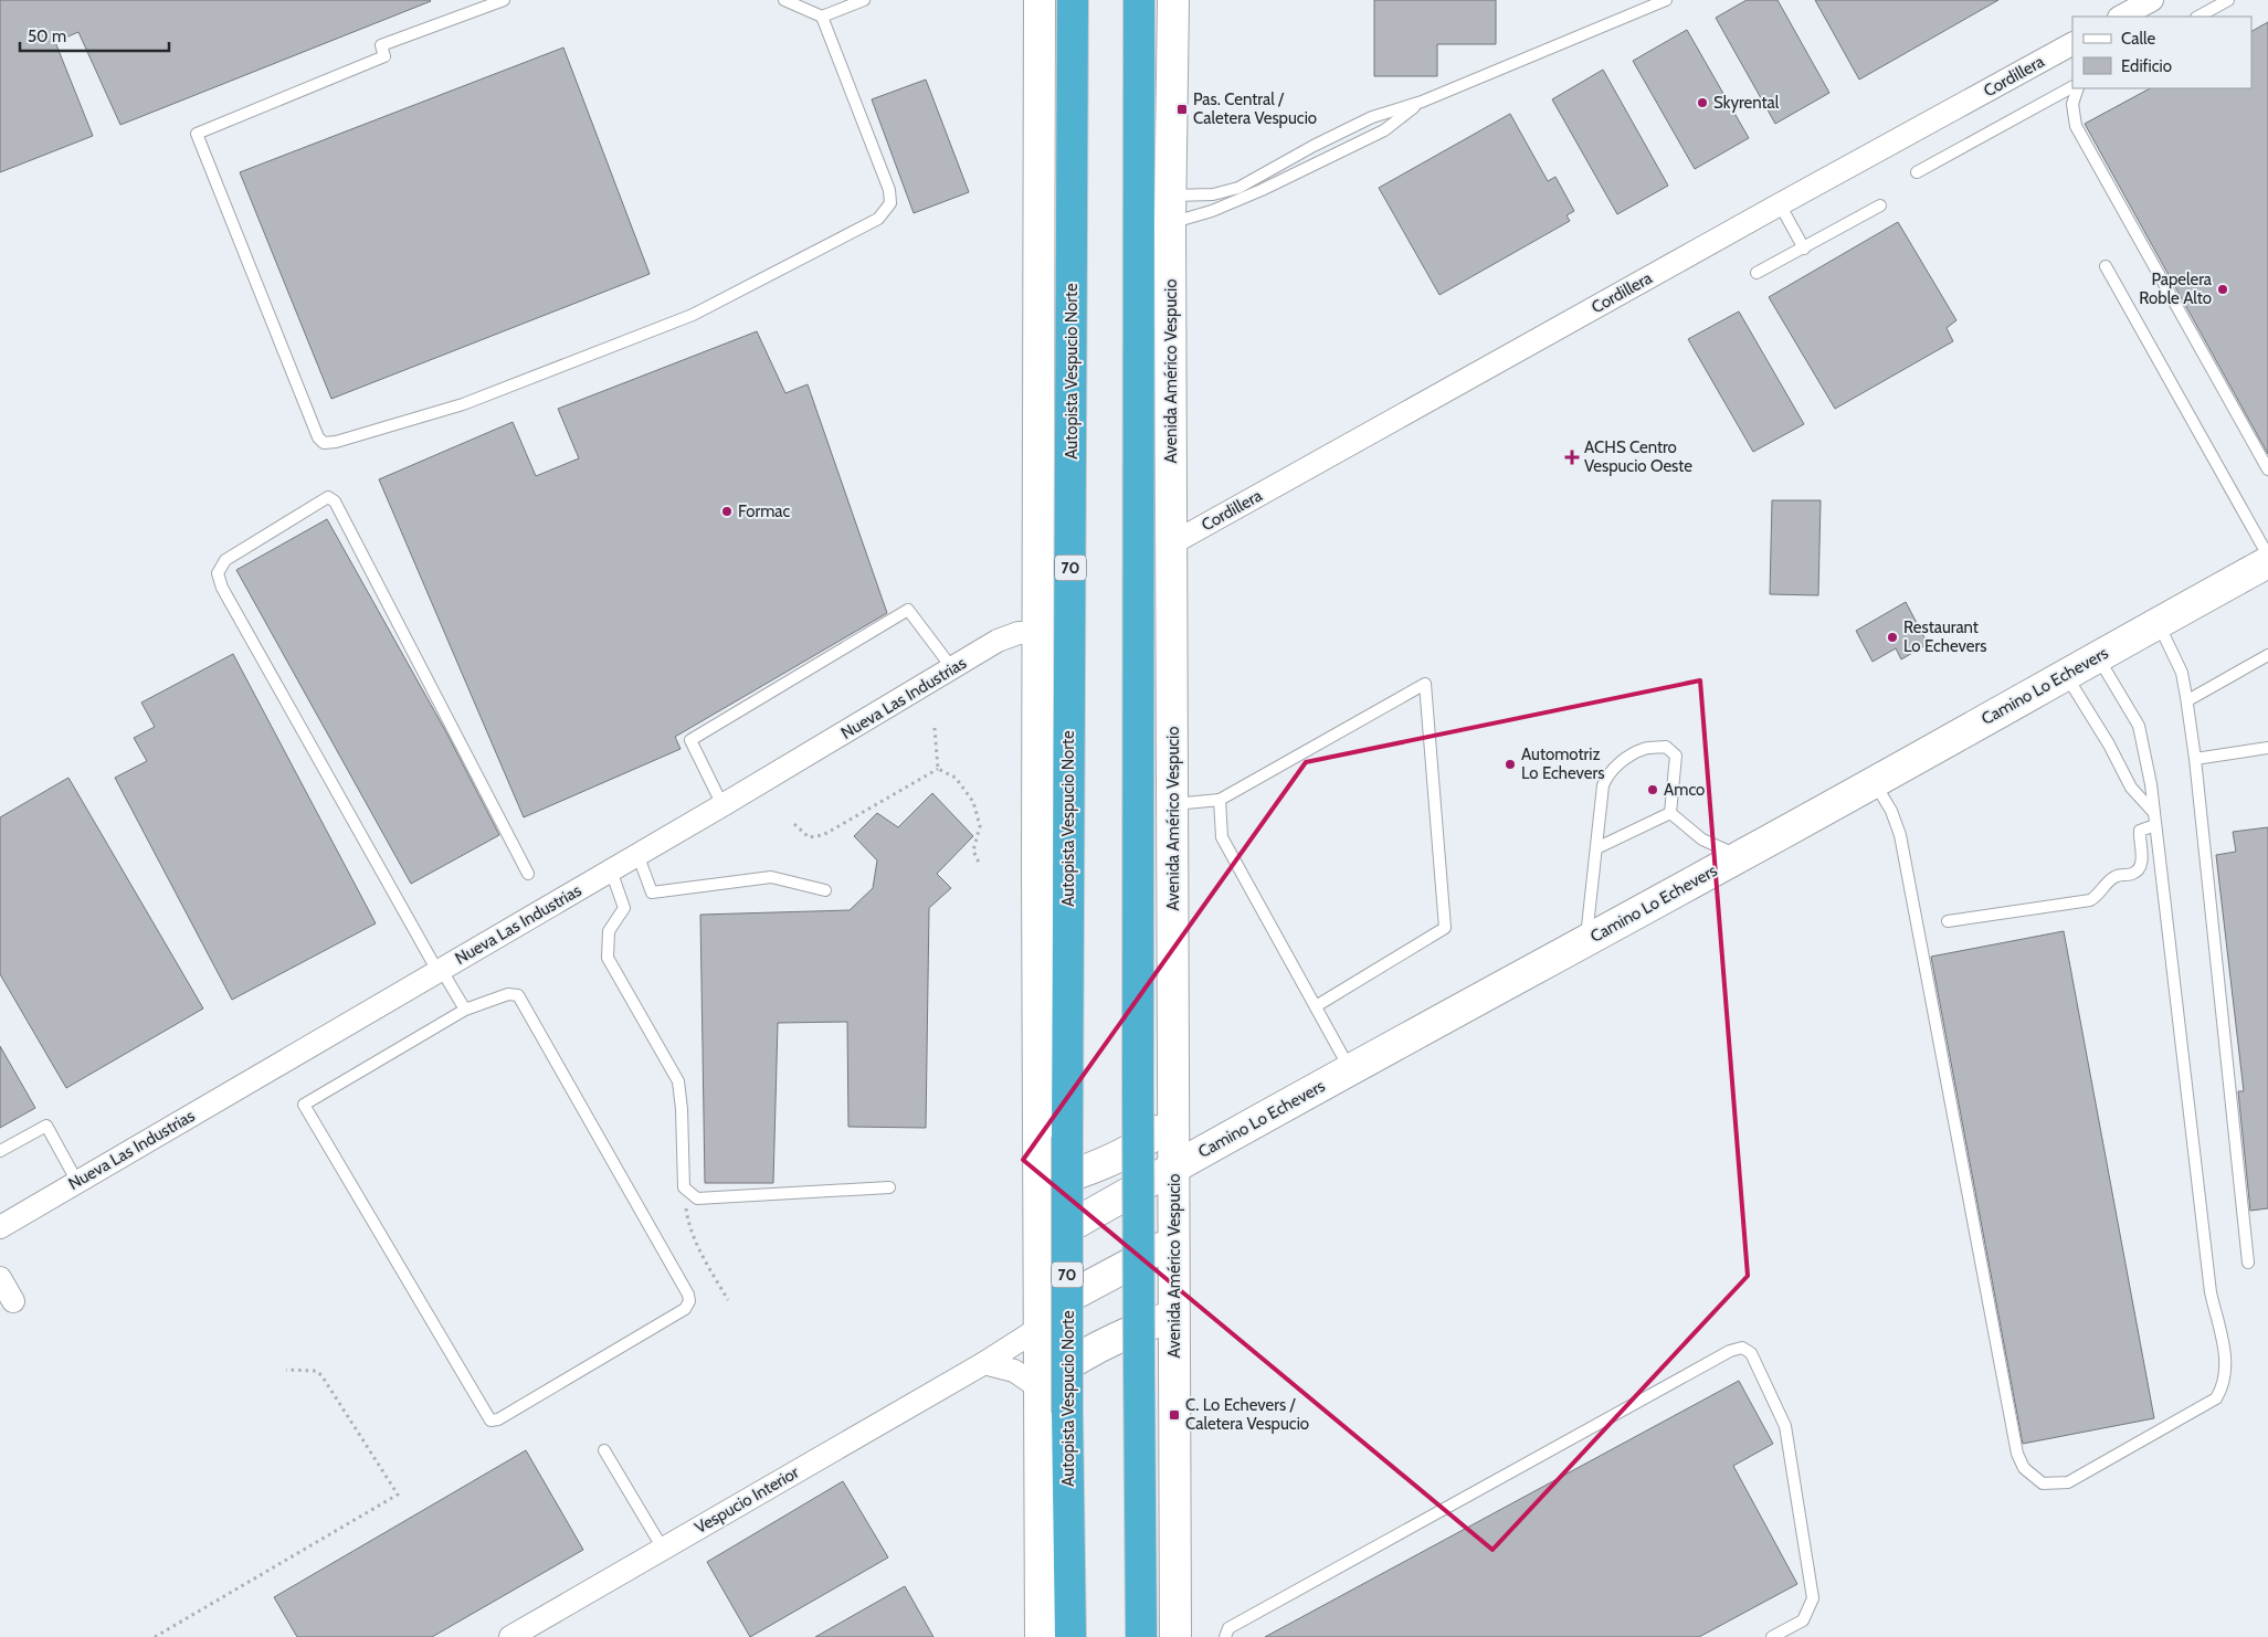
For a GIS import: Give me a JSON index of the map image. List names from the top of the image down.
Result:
{
  "streets": {
    "highway": ["Autopista Vespucio Norte", "70"],
    "main road": ["Avenida Américo Vespucio", "Camino Lo Echevers"],
    "street": ["Cordillera", "Nueva Las Industrias", "Vespucio Interior"]
  },
  "crossings": [
    ["Cordillera", "Avenida Américo Vespucio"],
    ["Avenida Américo Vespucio", "Camino Lo Echevers"]
  ],
  "places": {
    "other": [
      "Skyrental",
      "Papelera Roble Alto",
      "Formac",
      "Restaurant Lo Echevers",
      "Automotriz Lo Echevers",
      "Amco"
    ],
    "transit": ["Pas. Central / Caletera Vespucio", "C. Lo Echevers / Caletera Vespucio"],
    "health": ["ACHS Centro Vespucio Oeste"]
  },
  "legend": ["Calle", "Edificio"],
  "scale_bar": "50 m"
}
